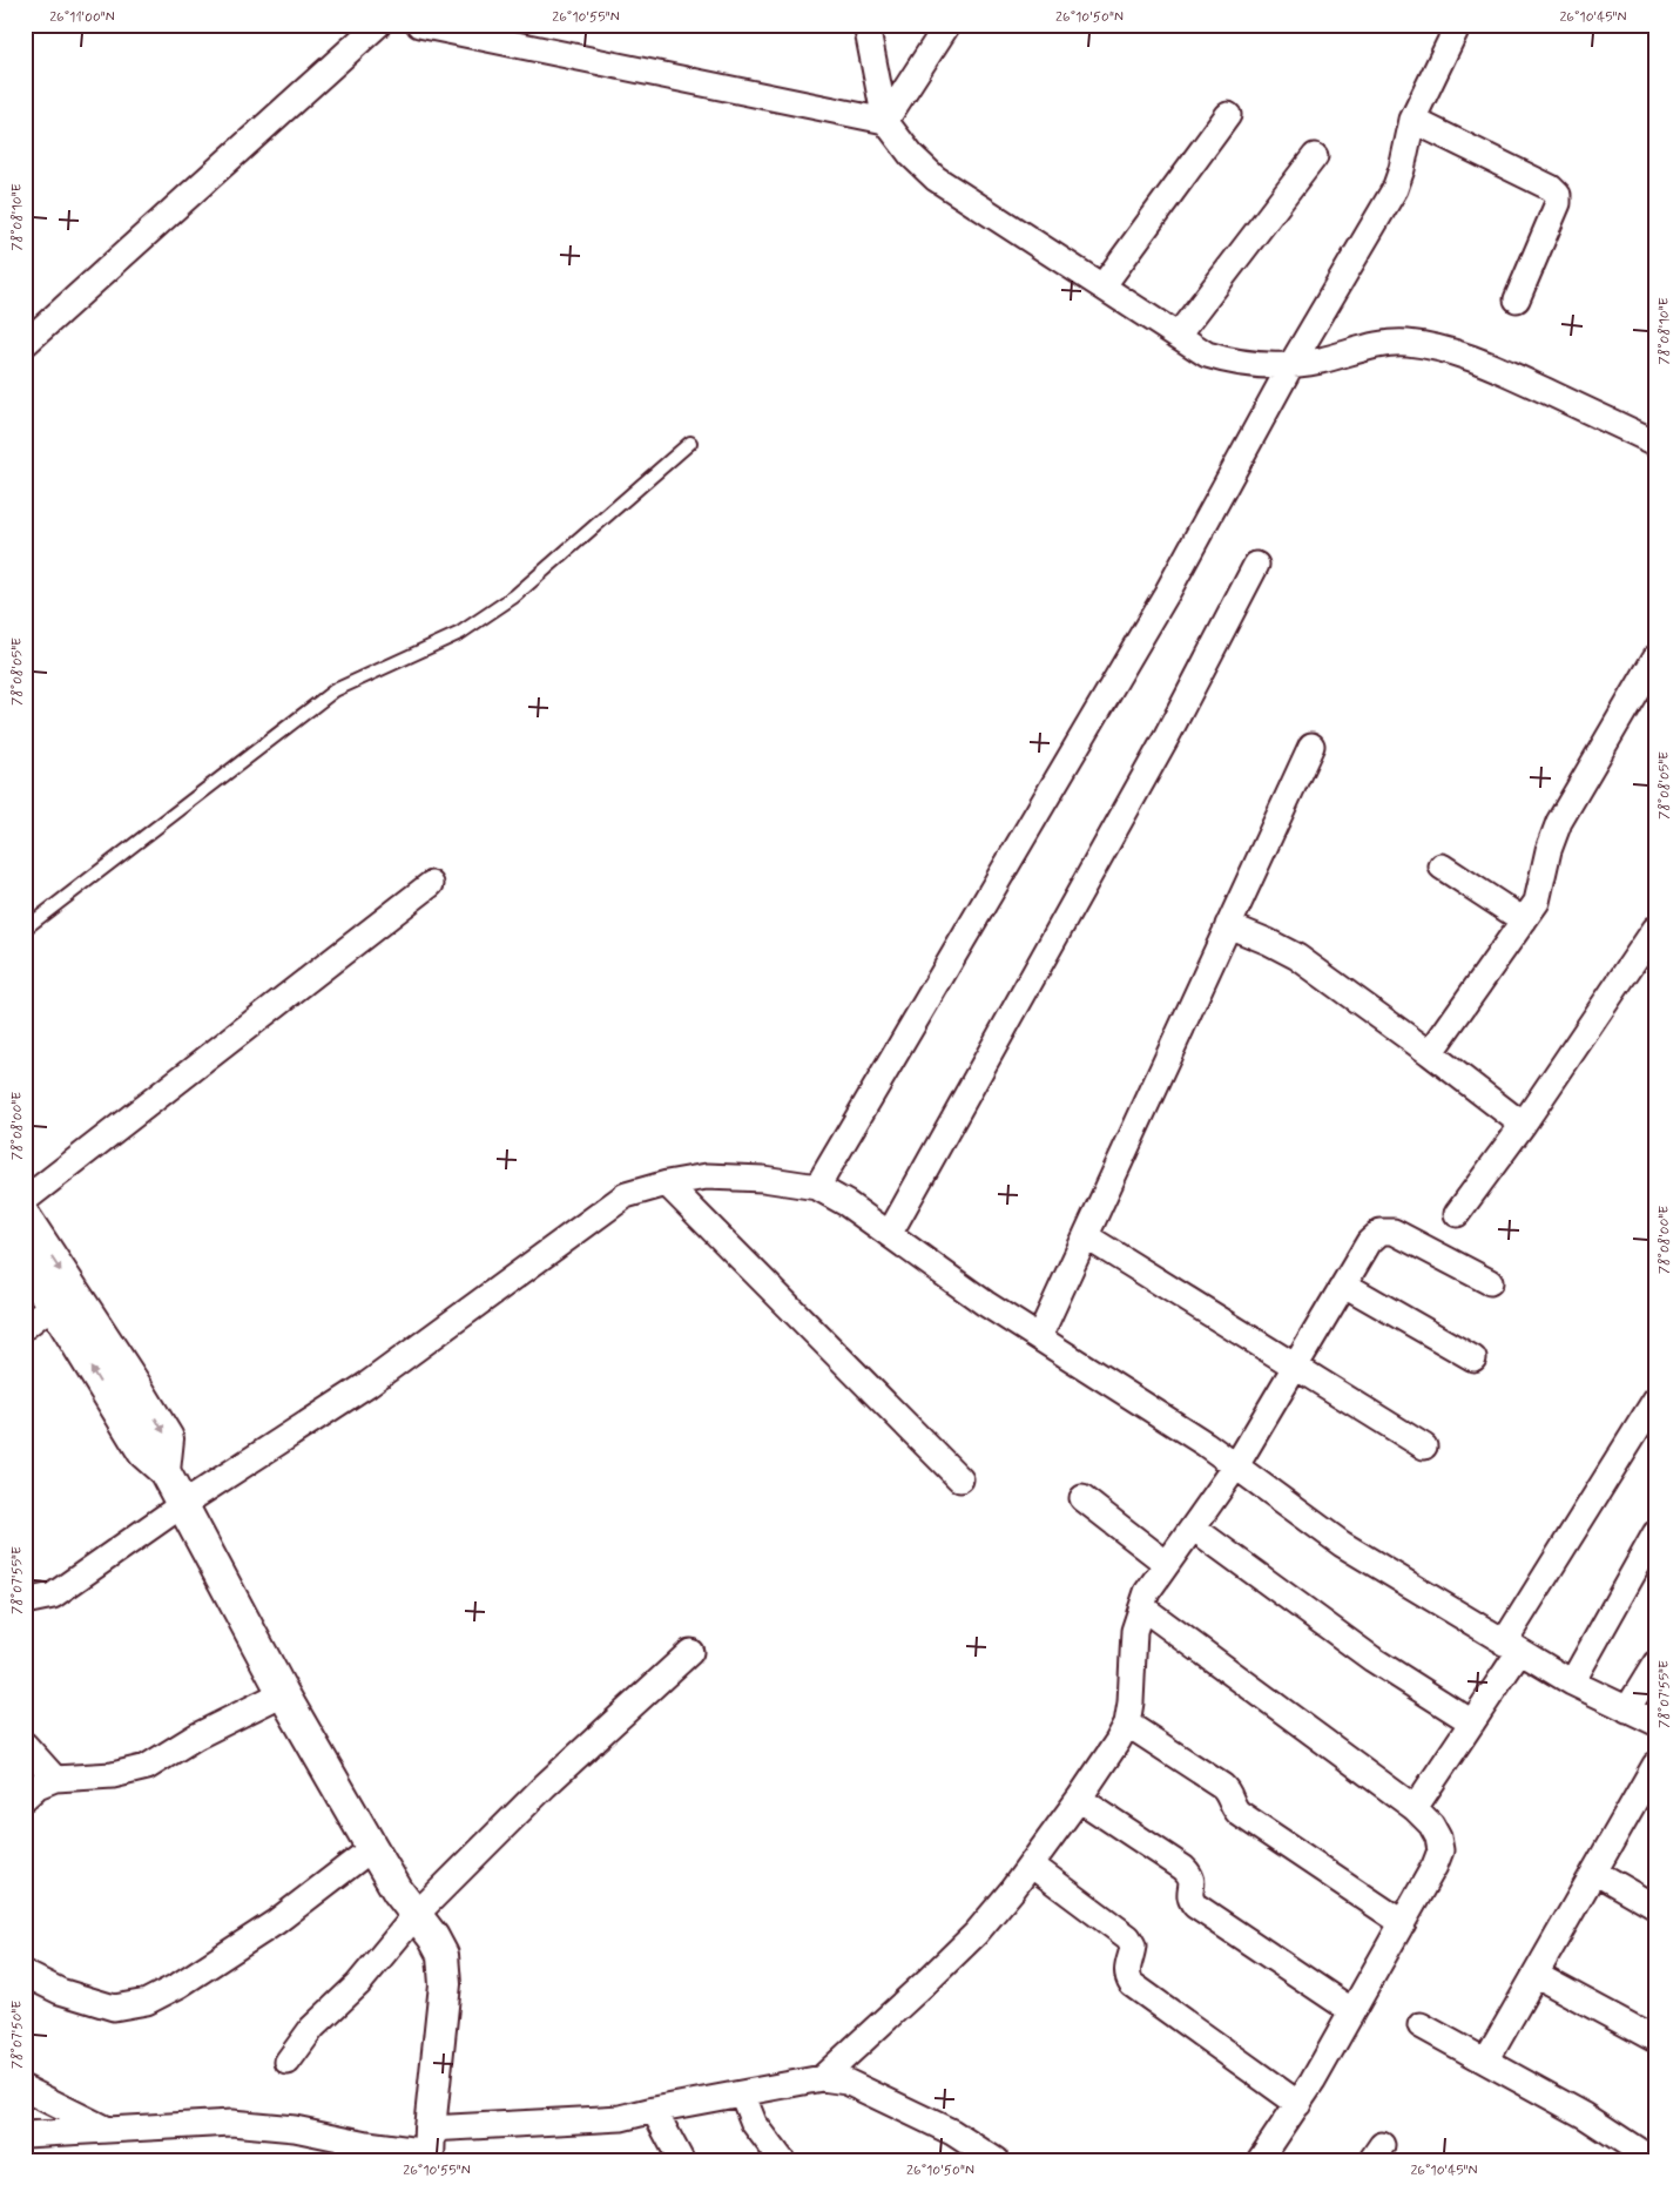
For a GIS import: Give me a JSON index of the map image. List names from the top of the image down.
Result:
{
  "coordinates": [
    "26°11'00\"N",
    "26°10'55\"N",
    "26°10'50\"N",
    "26°10'45\"N",
    "78°08'10\"E",
    "78°08'05\"E",
    "78°08'00\"E",
    "78°07'55\"E",
    "78°07'50\"E"
  ]
}
